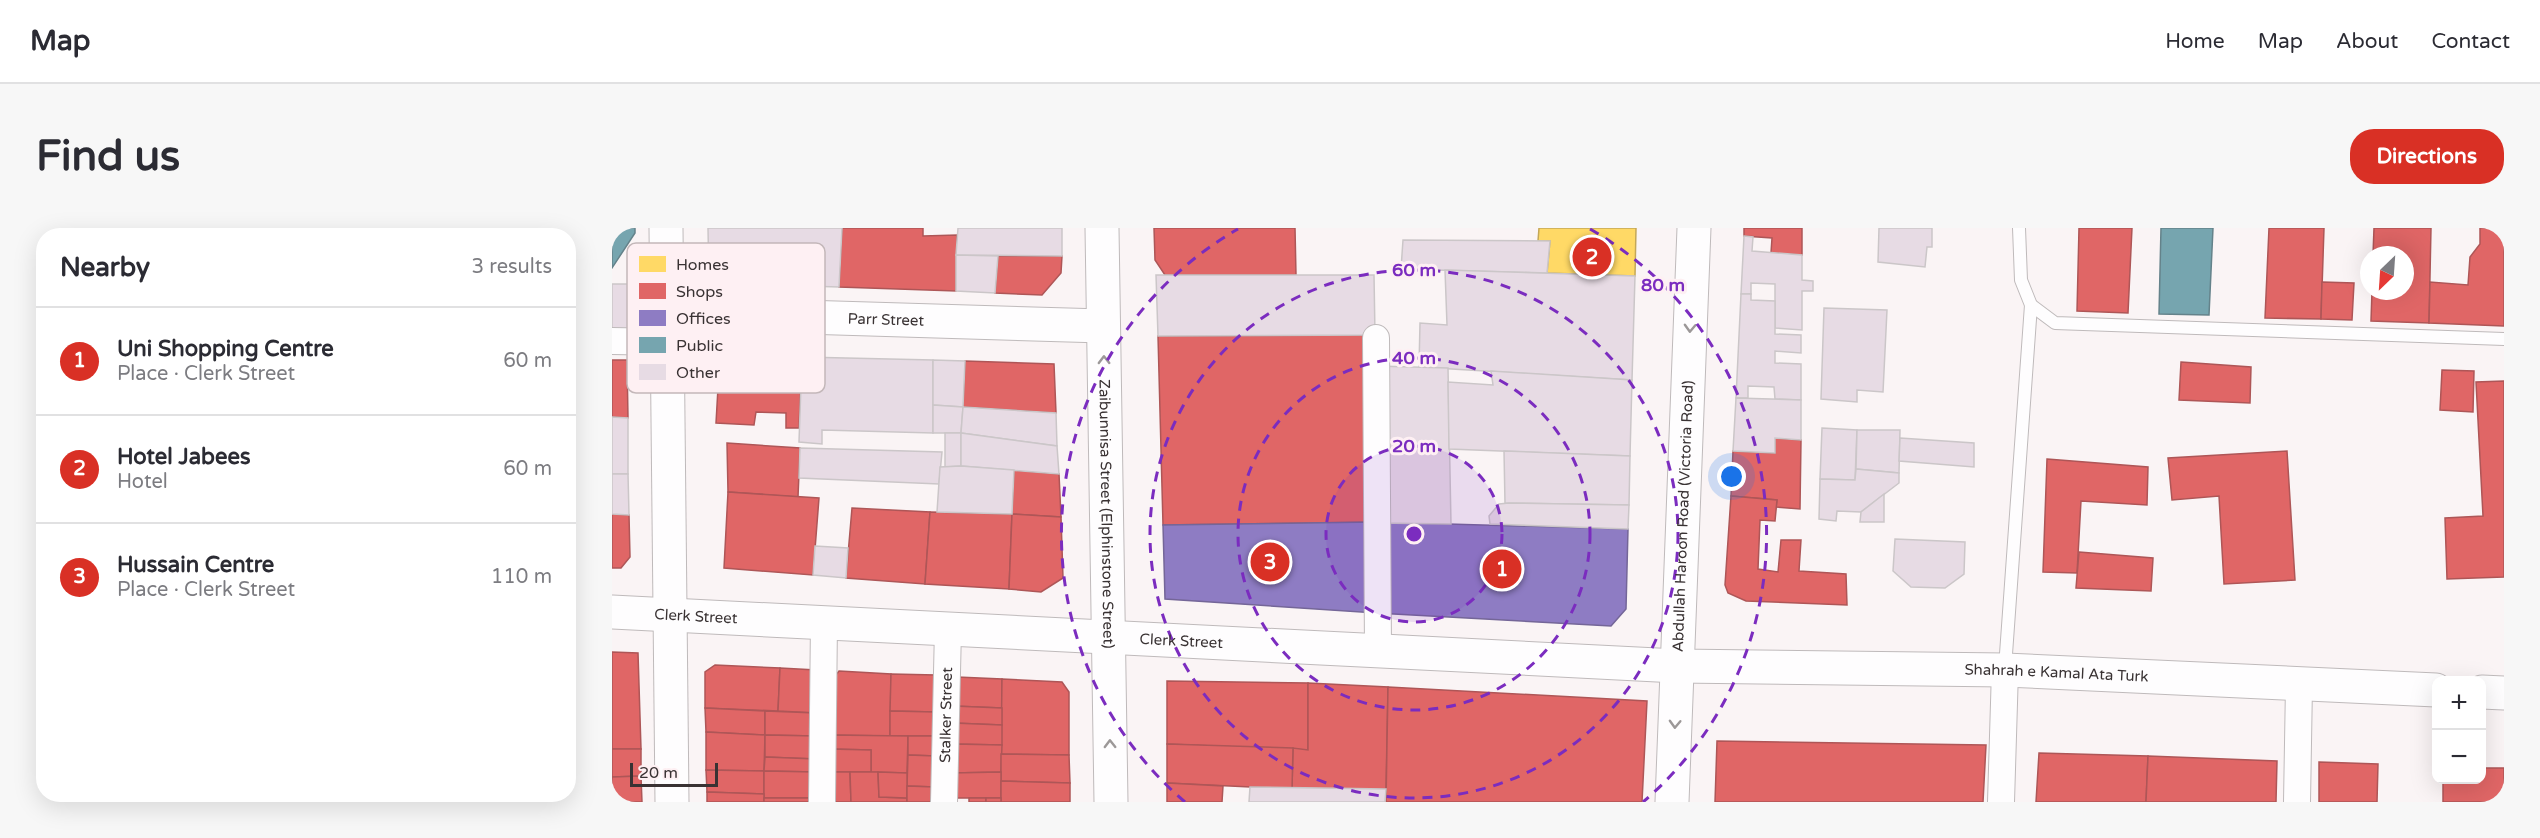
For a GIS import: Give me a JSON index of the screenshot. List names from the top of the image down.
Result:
{
  "streets": {
    "street": [
      "Parr Street",
      "Zaibunnisa Street (Elphinstone Street)",
      "Abdullah Haroon Road (Victoria Road)",
      "Clerk Street",
      "Shahrah e Kamal Ata Turk",
      "Stalker Street"
    ]
  },
  "crossings": [
    ["Parr Street", "Zaibunnisa Street (Elphinstone Street)"],
    ["Zaibunnisa Street (Elphinstone Street)", "Clerk Street"],
    ["Abdullah Haroon Road (Victoria Road)", "Clerk Street"],
    ["Abdullah Haroon Road (Victoria Road)", "Shahrah e Kamal Ata Turk"],
    ["Clerk Street", "Shahrah e Kamal Ata Turk"],
    ["Clerk Street", "Stalker Street"]
  ],
  "one_way": ["Abdullah Haroon Road (Victoria Road)"],
  "legend": [
    "Homes",
    "Shops",
    "Offices",
    "Public",
    "Other"
  ],
  "scale_bar": "20 m",
  "north": "bottom left",
  "page": {
    "header": "Map",
    "nav": [
      "Home",
      "Map",
      "About",
      "Contact"
    ],
    "buttons": "Directions",
    "title": "Find us",
    "heading": ["Nearby", "3 results"],
    "pins": ["2", "3", "1"],
    "list": [
      {
        "mark": "1",
        "name": "Uni Shopping Centre",
        "note": "Place · Clerk Street",
        "value": "60 m"
      },
      {
        "mark": "2",
        "name": "Hotel Jabees",
        "note": "Hotel",
        "value": "60 m"
      },
      {
        "mark": "3",
        "name": "Hussain Centre",
        "note": "Place · Clerk Street",
        "value": "110 m"
      }
    ],
    "map_buttons": ["+", "−"],
    "scale": "20 m"
  },
  "rings": [
    "60 m",
    "80 m",
    "40 m",
    "20 m"
  ]
}
